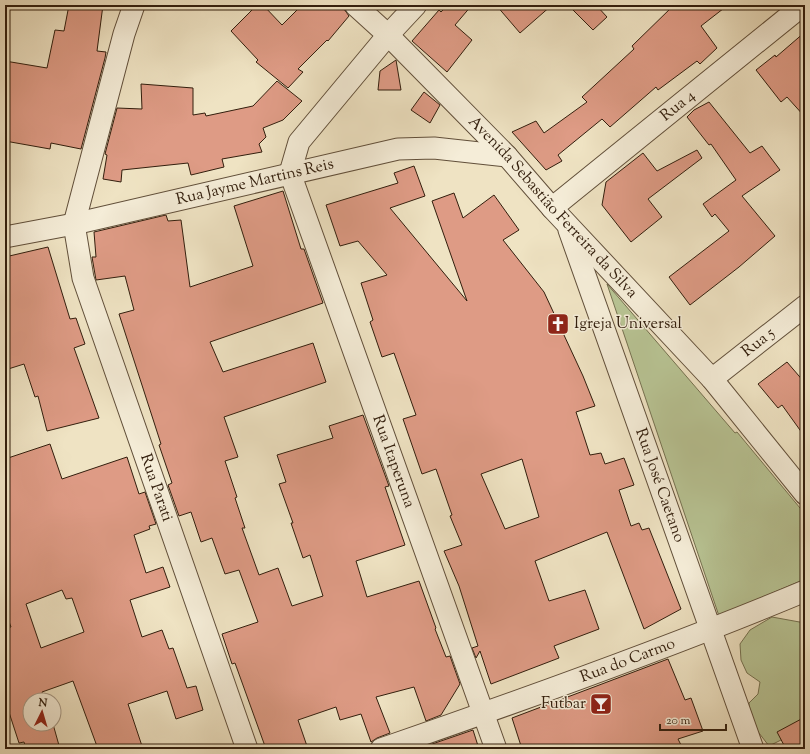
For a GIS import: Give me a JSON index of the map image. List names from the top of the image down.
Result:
{
  "streets": {
    "street": [
      "Rua 4",
      "Rua Jayme Martins Reis",
      "Avenida Sebastião Ferreira da Silva",
      "Rua 5",
      "Rua Itaperuna",
      "Rua José Caetano",
      "Rua Parati",
      "Rua do Carmo"
    ]
  },
  "crossings": [
    ["Rua 4", "Avenida Sebastião Ferreira da Silva"],
    ["Rua 4", "Rua José Caetano"],
    ["Rua Jayme Martins Reis", "Avenida Sebastião Ferreira da Silva"],
    ["Rua Jayme Martins Reis", "Rua Itaperuna"],
    ["Rua Jayme Martins Reis", "Rua Parati"],
    ["Avenida Sebastião Ferreira da Silva", "Rua 5"],
    ["Avenida Sebastião Ferreira da Silva", "Rua José Caetano"],
    ["Rua Itaperuna", "Rua do Carmo"],
    ["Rua José Caetano", "Rua do Carmo"]
  ],
  "places": {
    "church": ["Igreja Universal"],
    "bar": ["Futbar"]
  },
  "scale_bar": "20 m",
  "north": "top"
}
